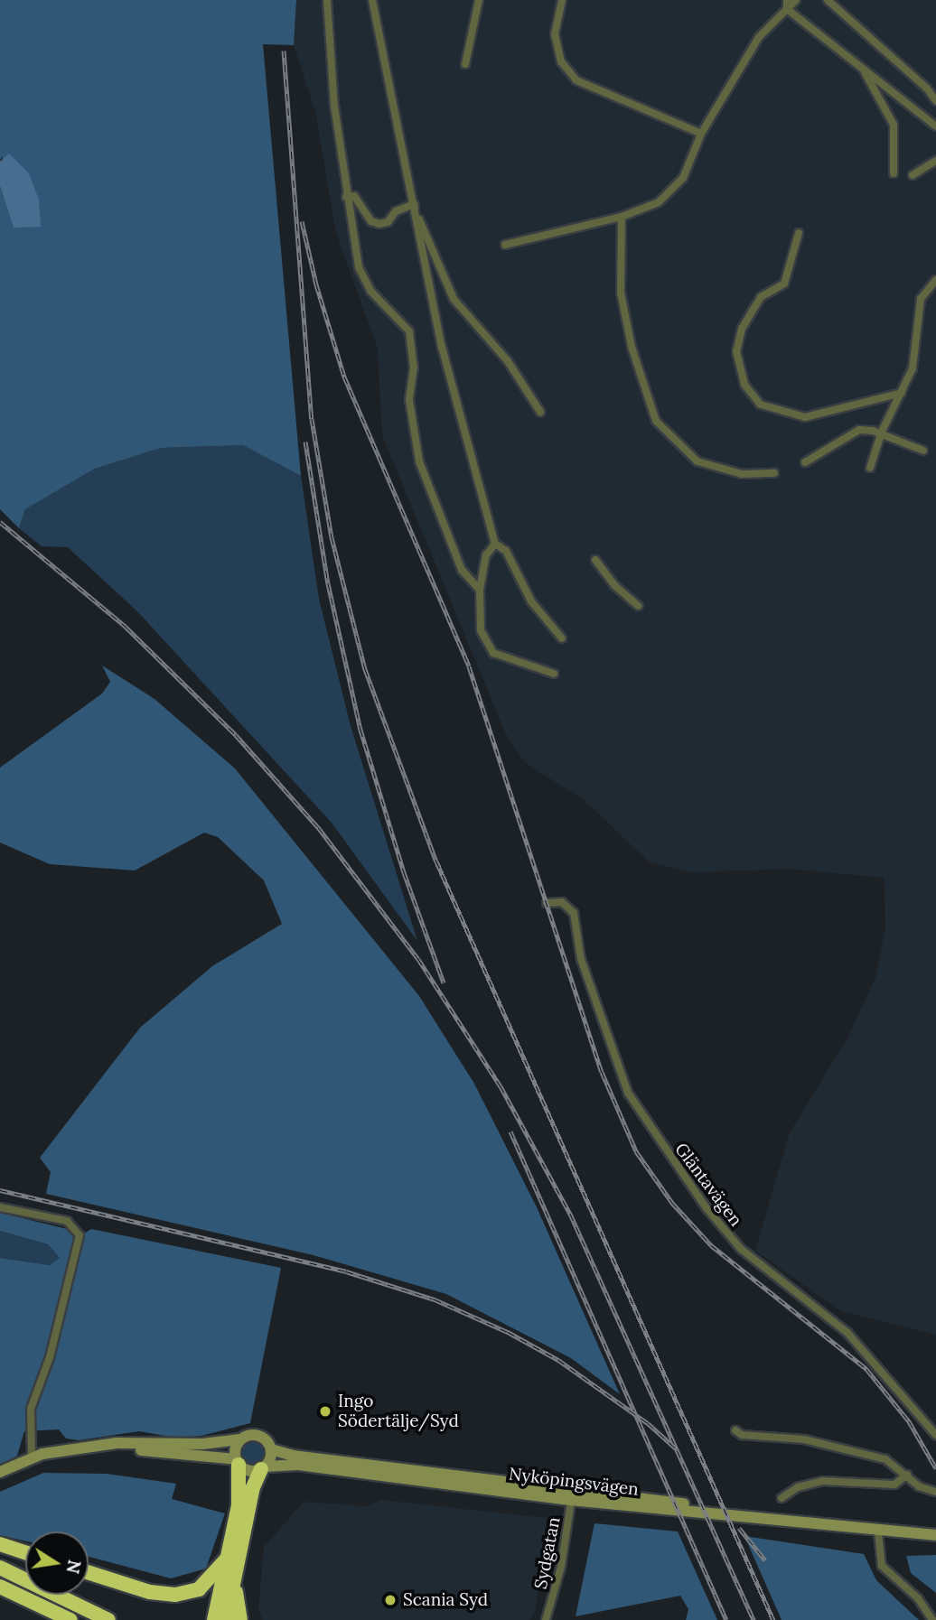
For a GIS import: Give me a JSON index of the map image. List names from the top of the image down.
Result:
{
  "streets": {
    "main road": ["Nyköpingsvägen"],
    "street": ["Gläntavägen", "Sydgatan"]
  },
  "crossings": [
    ["Nyköpingsvägen", "Sydgatan"]
  ],
  "places": ["Ingo Södertälje/Syd", "Scania Syd"],
  "north": "right"
}
